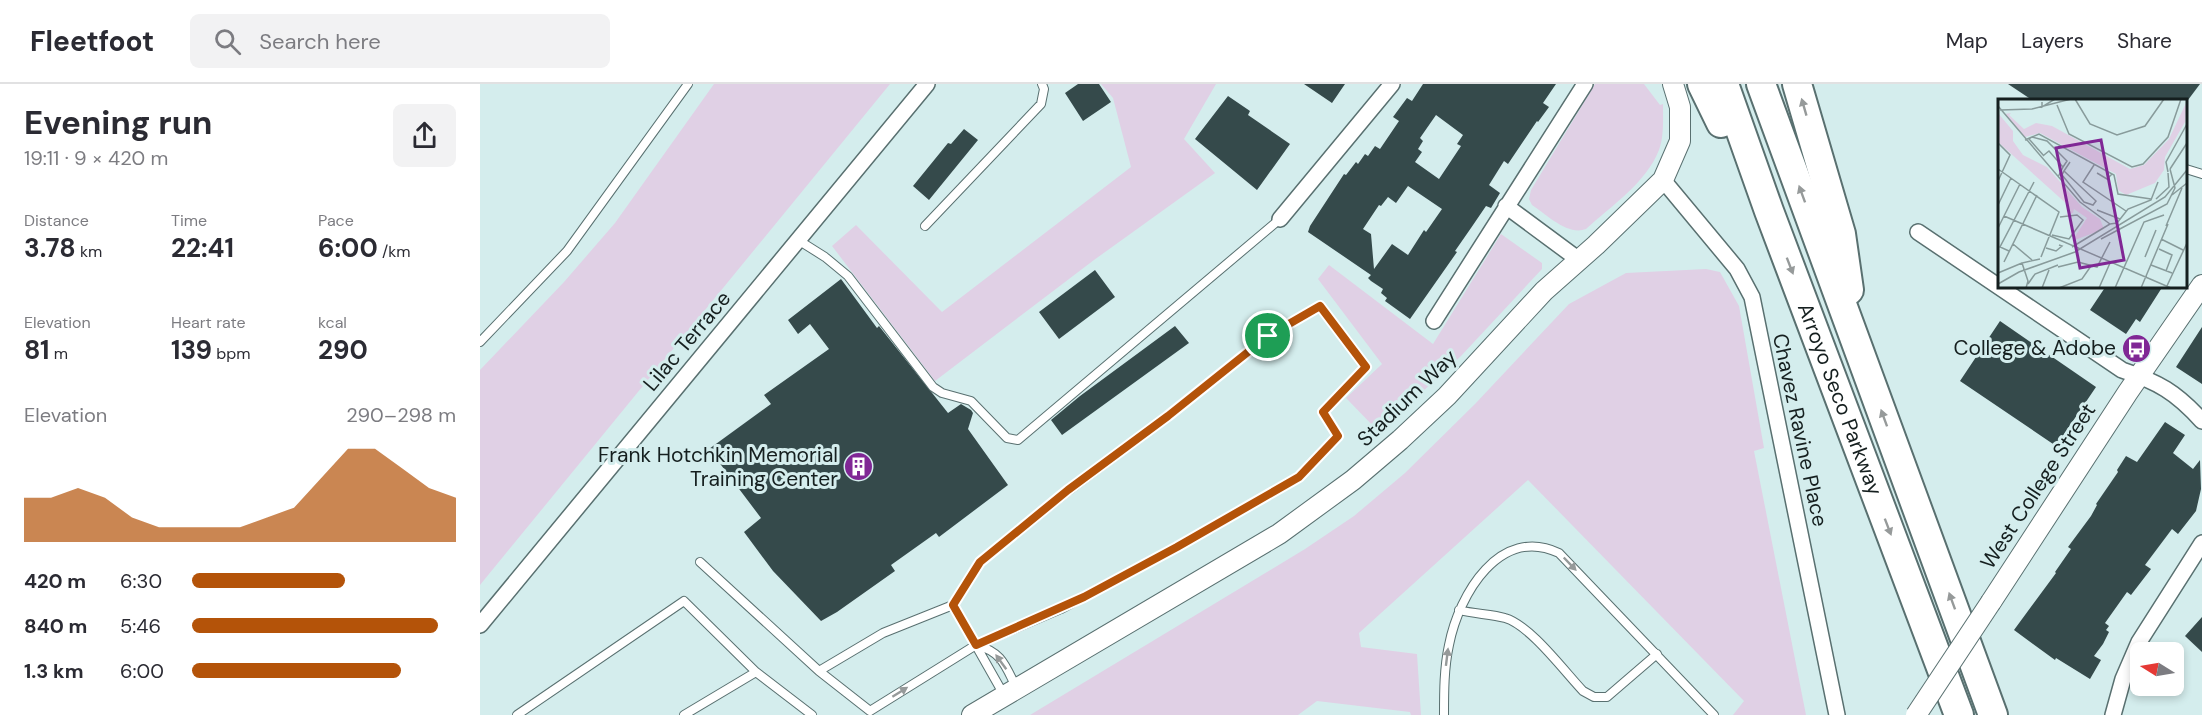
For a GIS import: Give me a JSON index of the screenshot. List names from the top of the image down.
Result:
{
  "streets": {
    "highway": ["Arroyo Seco Parkway"],
    "street": [
      "Lilac Terrace",
      "Stadium Way",
      "Chavez Ravine Place",
      "West College Street"
    ]
  },
  "crossings": [
    ["Stadium Way", "Chavez Ravine Place"]
  ],
  "places": {
    "bus stop": ["College & Adobe"],
    "building": ["Frank Hotchkin Memorial Training Center"]
  },
  "north": "left",
  "page": {
    "header": "Fleetfoot",
    "search": "Search here",
    "nav": ["Map", "Layers", "Share"],
    "heading": ["Evening run", "19:11 · 9 × 420 m"],
    "stats": [
      ["Distance", "3.78 km"],
      ["Time", "22:41"],
      ["Pace", "6:00 /km"],
      ["Elevation", "81 m"],
      ["Heart rate", "139 bpm"],
      ["kcal", "290"]
    ],
    "chart": ["Elevation", "290–298 m"],
    "list": [
      {
        "name": "420 m",
        "note": "6:30"
      },
      {
        "name": "840 m",
        "note": "5:46"
      },
      {
        "name": "1.3 km",
        "note": "6:00"
      }
    ]
  }
}
